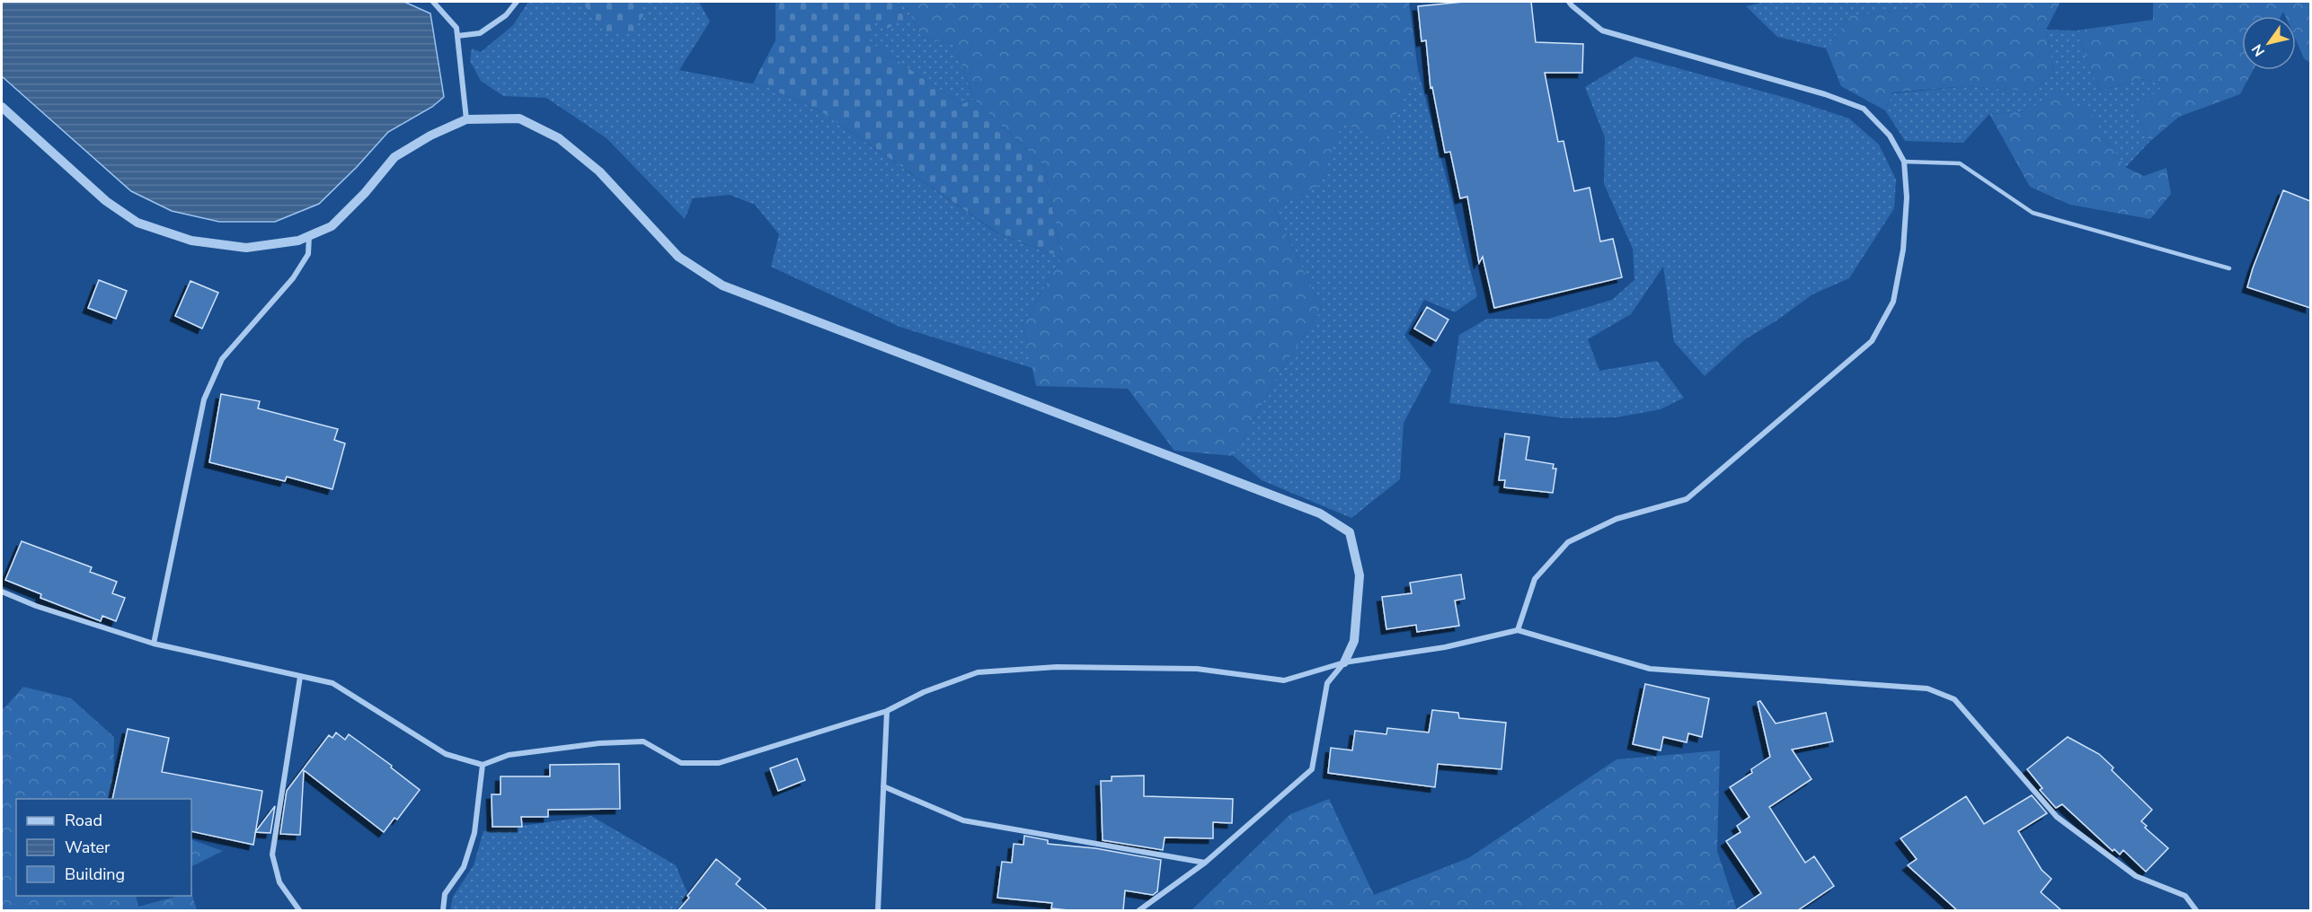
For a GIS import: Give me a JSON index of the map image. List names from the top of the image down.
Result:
{
  "legend": ["Road", "Water", "Building"],
  "north": "bottom left"
}
